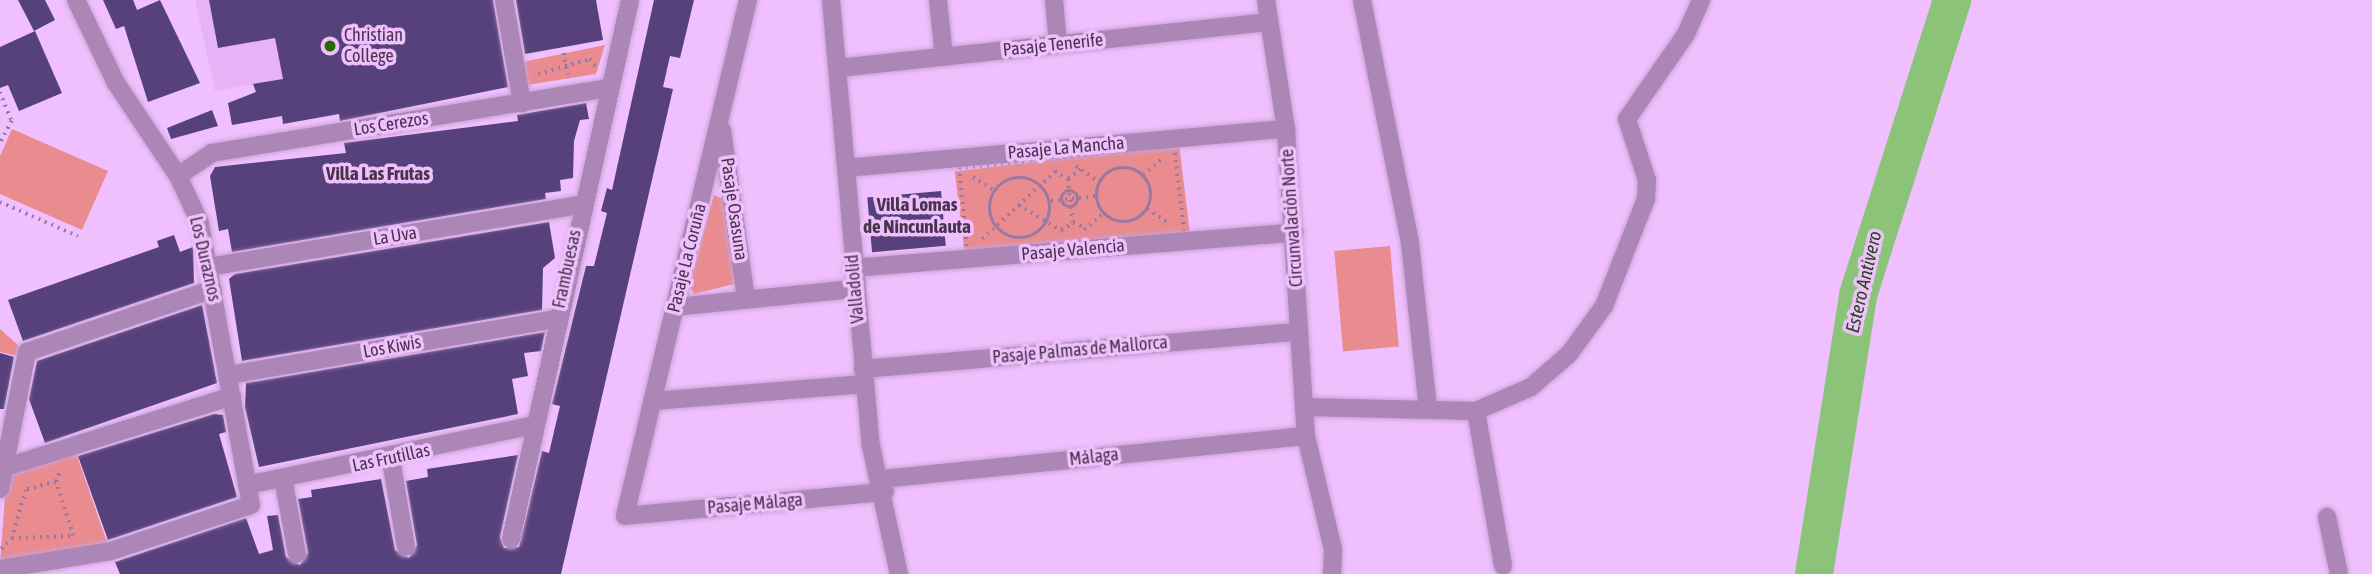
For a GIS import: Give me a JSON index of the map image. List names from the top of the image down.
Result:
{
  "streets": {
    "street": [
      "Pasaje Tenerife",
      "Los Cerezos",
      "Pasaje La Mancha",
      "Pasaje Osasuna",
      "Circunvalación Norte",
      "La Uva",
      "Pasaje Valencia",
      "Pasaje La Coruña",
      "Los Duraznos",
      "Frambuesas",
      "Valladolid",
      "Los Kiwis",
      "Pasaje Palmas de Mallorca",
      "Málaga",
      "Las Frutillas",
      "Pasaje Málaga"
    ]
  },
  "crossings": [
    ["Pasaje Tenerife", "Circunvalación Norte"],
    ["Pasaje Tenerife", "Valladolid"],
    ["Los Cerezos", "Los Duraznos"],
    ["Los Cerezos", "Frambuesas"],
    ["Pasaje La Mancha", "Circunvalación Norte"],
    ["Pasaje La Mancha", "Valladolid"],
    ["Pasaje Osasuna", "Pasaje La Coruña"],
    ["Circunvalación Norte", "Pasaje Valencia"],
    ["Circunvalación Norte", "Pasaje Palmas de Mallorca"],
    ["Circunvalación Norte", "Málaga"],
    ["La Uva", "Los Duraznos"],
    ["La Uva", "Frambuesas"],
    ["Pasaje Valencia", "Valladolid"],
    ["Pasaje La Coruña", "Pasaje Palmas de Mallorca"],
    ["Pasaje La Coruña", "Pasaje Málaga"],
    ["Los Duraznos", "Los Kiwis"],
    ["Los Duraznos", "Las Frutillas"],
    ["Frambuesas", "Los Kiwis"],
    ["Frambuesas", "Las Frutillas"],
    ["Valladolid", "Pasaje Palmas de Mallorca"],
    ["Valladolid", "Málaga"],
    ["Valladolid", "Pasaje Málaga"],
    ["Málaga", "Pasaje Málaga"]
  ],
  "districts": ["Villa Las Frutas", "Villa Lomas de Nincunlauta"],
  "water": ["Estero Antivero"],
  "places": ["Christian College"]
}
